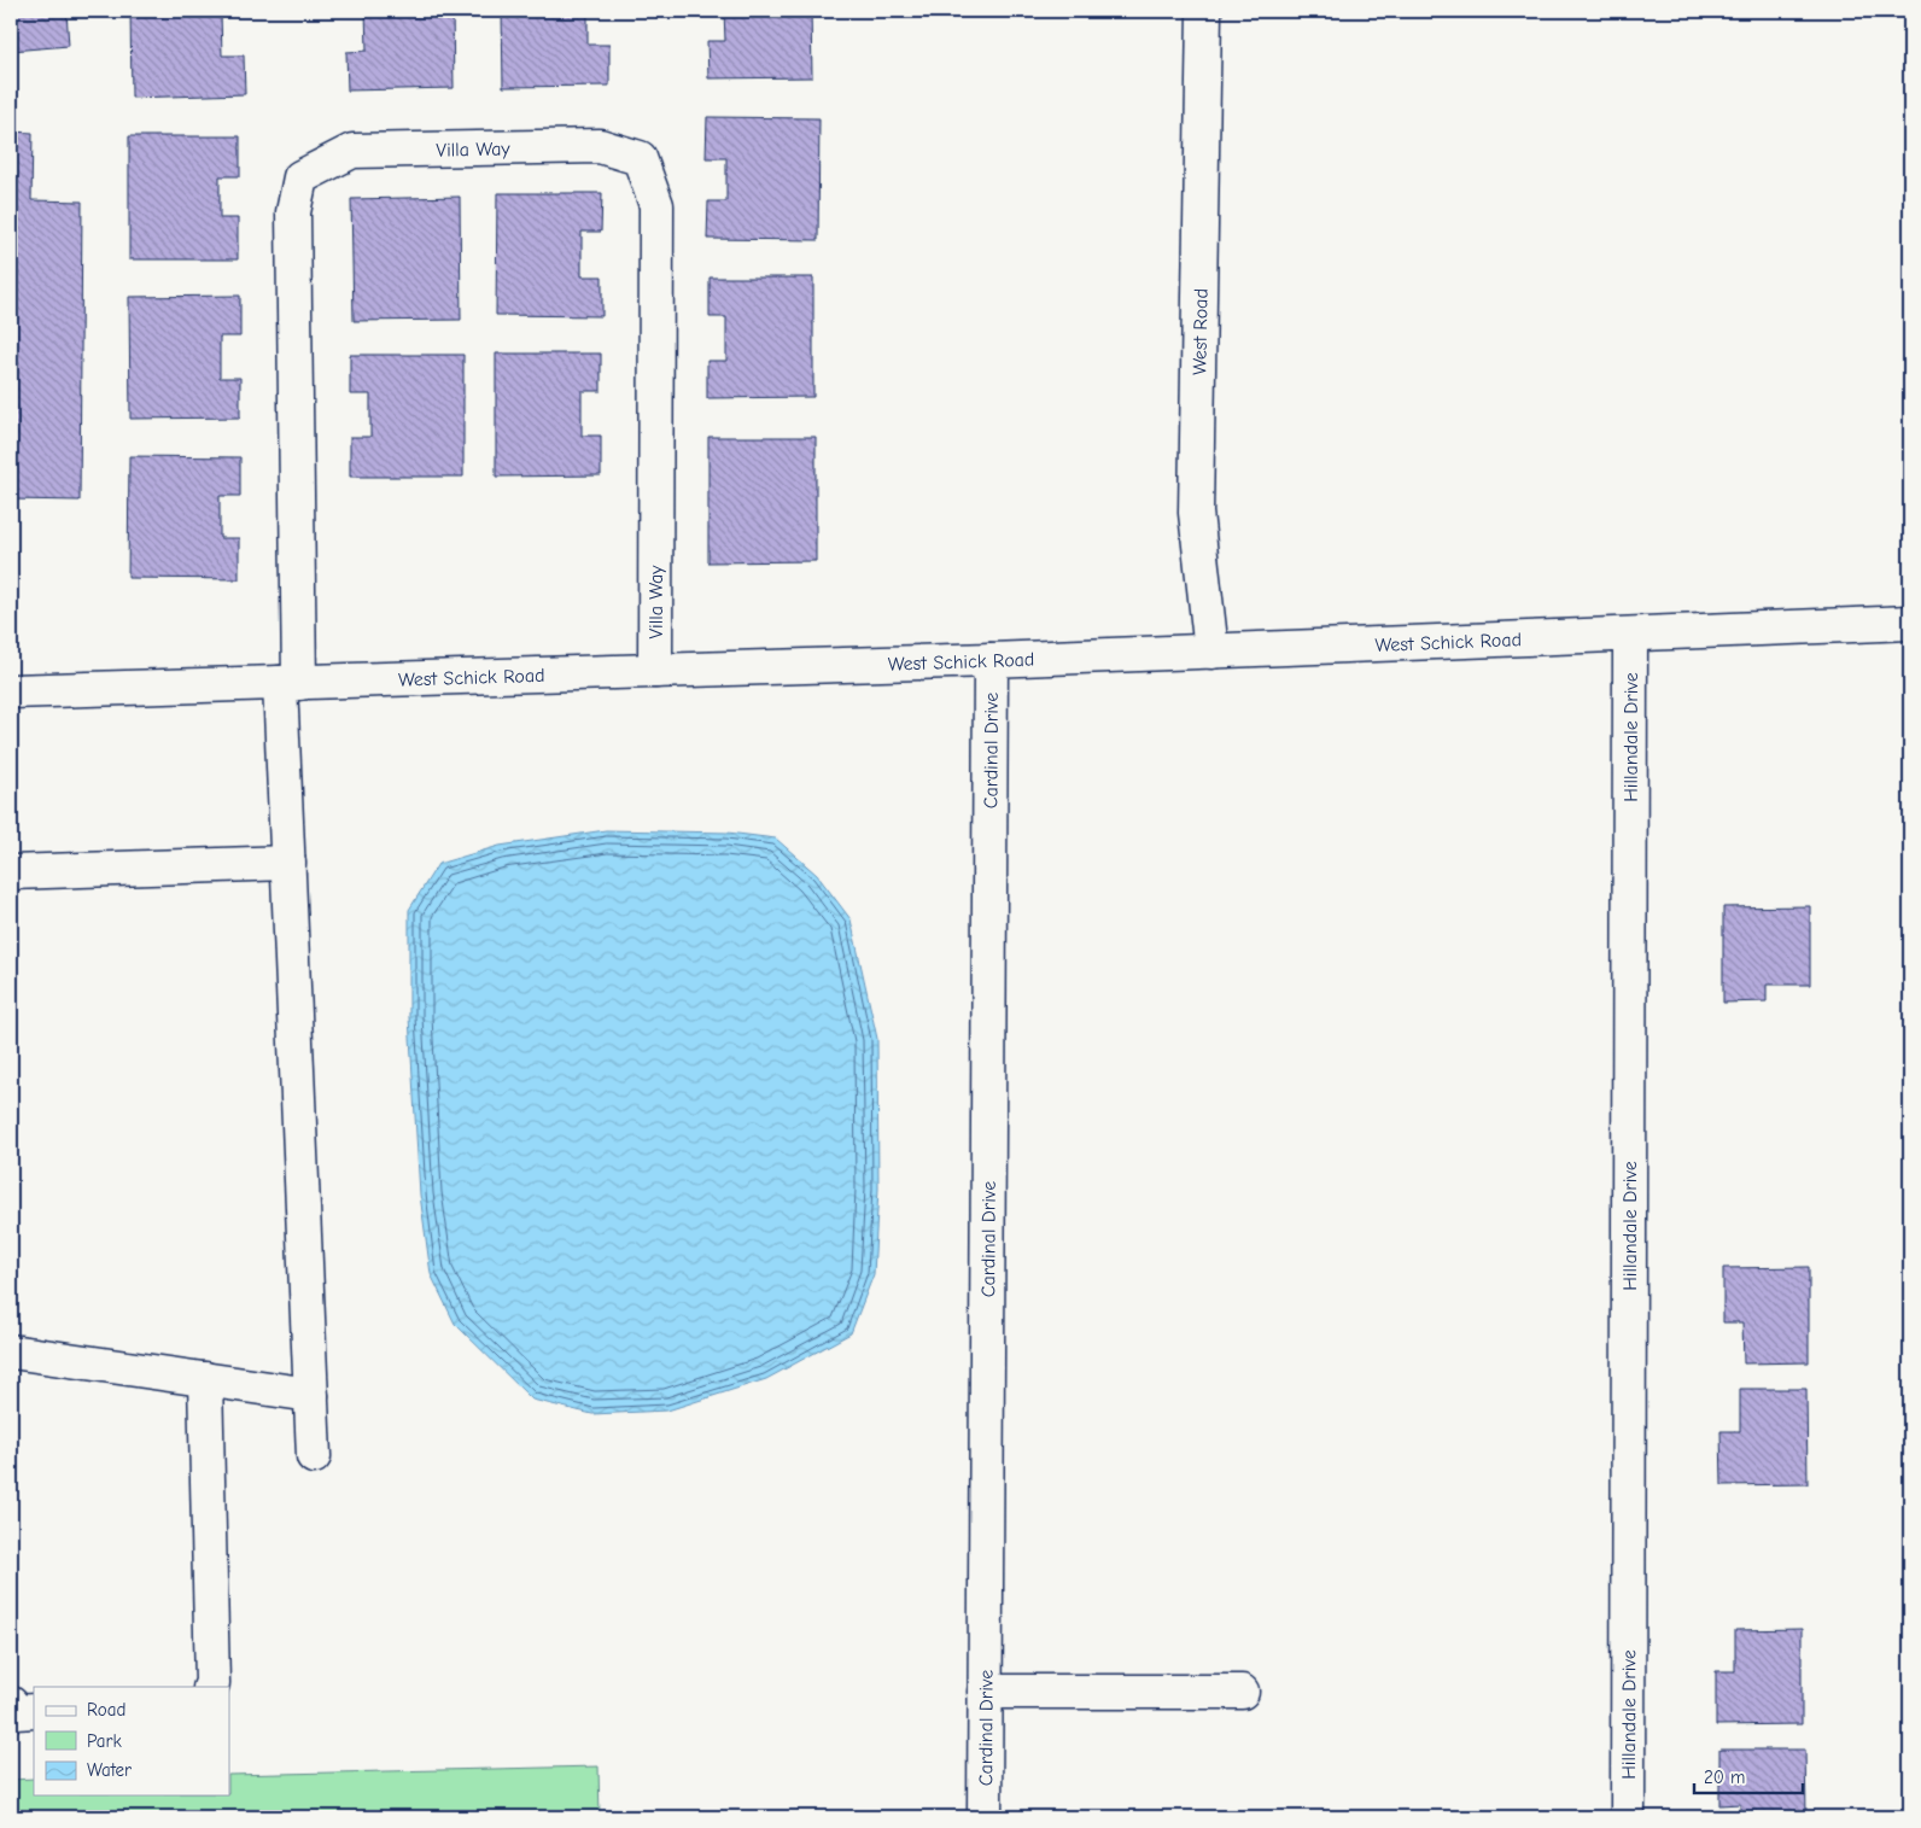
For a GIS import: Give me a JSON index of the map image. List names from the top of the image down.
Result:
{
  "streets": {
    "street": [
      "Villa Way",
      "West Road",
      "West Schick Road",
      "Hillandale Drive",
      "Cardinal Drive"
    ]
  },
  "crossings": [
    ["Villa Way", "West Schick Road"],
    ["West Road", "West Schick Road"],
    ["West Schick Road", "Hillandale Drive"],
    ["West Schick Road", "Cardinal Drive"]
  ],
  "legend": ["Road", "Park", "Water"],
  "scale_bar": "20 m"
}
